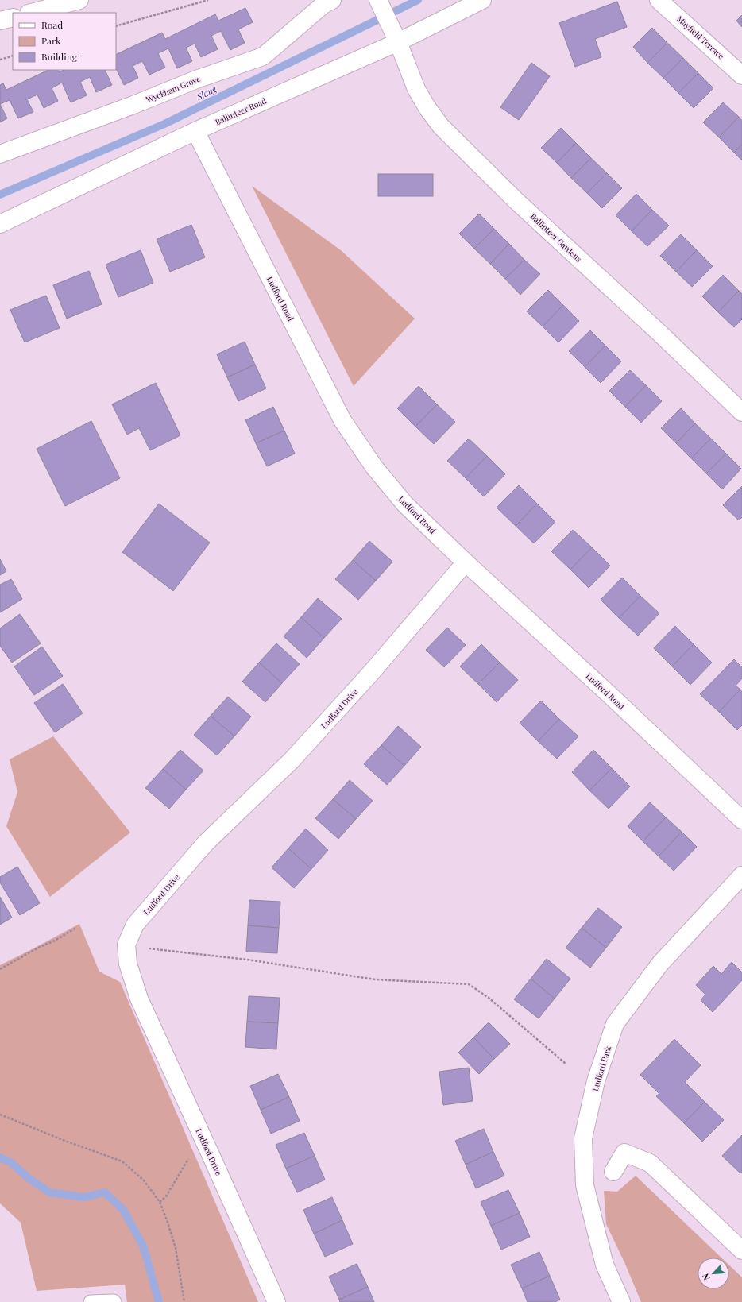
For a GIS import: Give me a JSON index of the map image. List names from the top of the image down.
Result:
{
  "streets": {
    "street": [
      "Mayfield Terrace",
      "Wyckham Grove",
      "Ballinteer Road",
      "Ballinteer Gardens",
      "Ludford Road",
      "Ludford Drive",
      "Ludford Park"
    ]
  },
  "crossings": [
    ["Ballinteer Road", "Ballinteer Gardens"],
    ["Ballinteer Road", "Ludford Road"],
    ["Ludford Road", "Ludford Drive"]
  ],
  "water": ["Slang"],
  "legend": ["Road", "Park", "Building"],
  "north": "bottom left"
}
